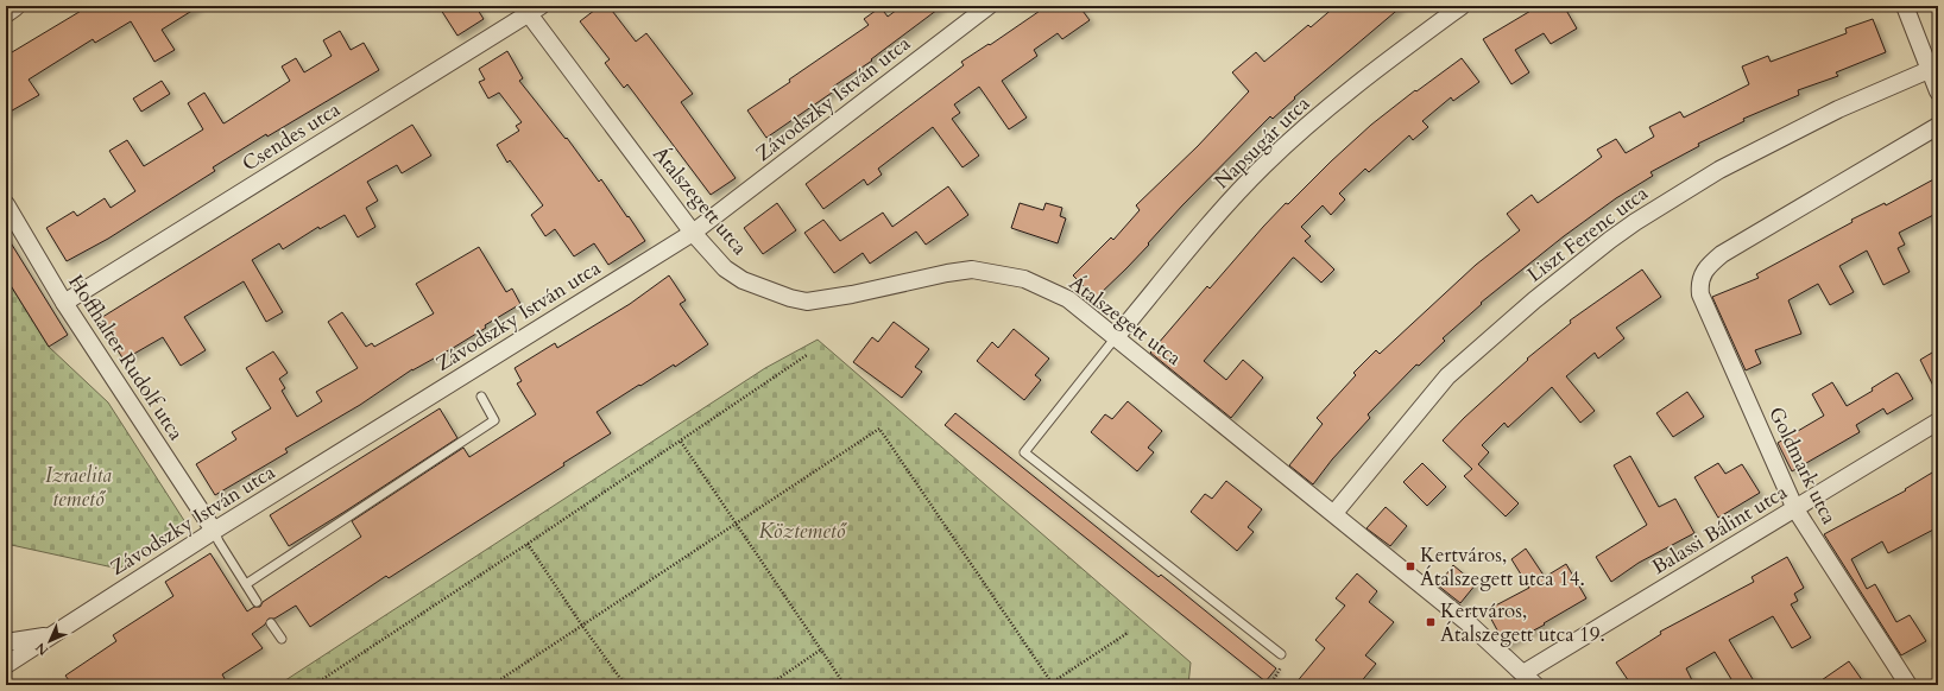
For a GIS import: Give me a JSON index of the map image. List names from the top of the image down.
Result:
{
  "streets": {
    "street": [
      "Závodszky István utca",
      "Csendes utca",
      "Napsugár utca",
      "Átalszegett utca",
      "Liszt Ferenc utca",
      "Hoffhalter Rudolf utca",
      "Goldmark utca",
      "Balassi Bálint utca"
    ]
  },
  "crossings": [
    ["Závodszky István utca", "Átalszegett utca"],
    ["Závodszky István utca", "Hoffhalter Rudolf utca"],
    ["Csendes utca", "Átalszegett utca"],
    ["Csendes utca", "Hoffhalter Rudolf utca"],
    ["Napsugár utca", "Átalszegett utca"],
    ["Átalszegett utca", "Liszt Ferenc utca"],
    ["Átalszegett utca", "Balassi Bálint utca"],
    ["Goldmark utca", "Balassi Bálint utca"]
  ],
  "parks": ["Izraelita temető", "Köztemető"],
  "places": {
    "transit": ["Kertváros, Átalszegett utca 14.", "Kertváros, Átalszegett utca 19."]
  },
  "north": "bottom left"
}
